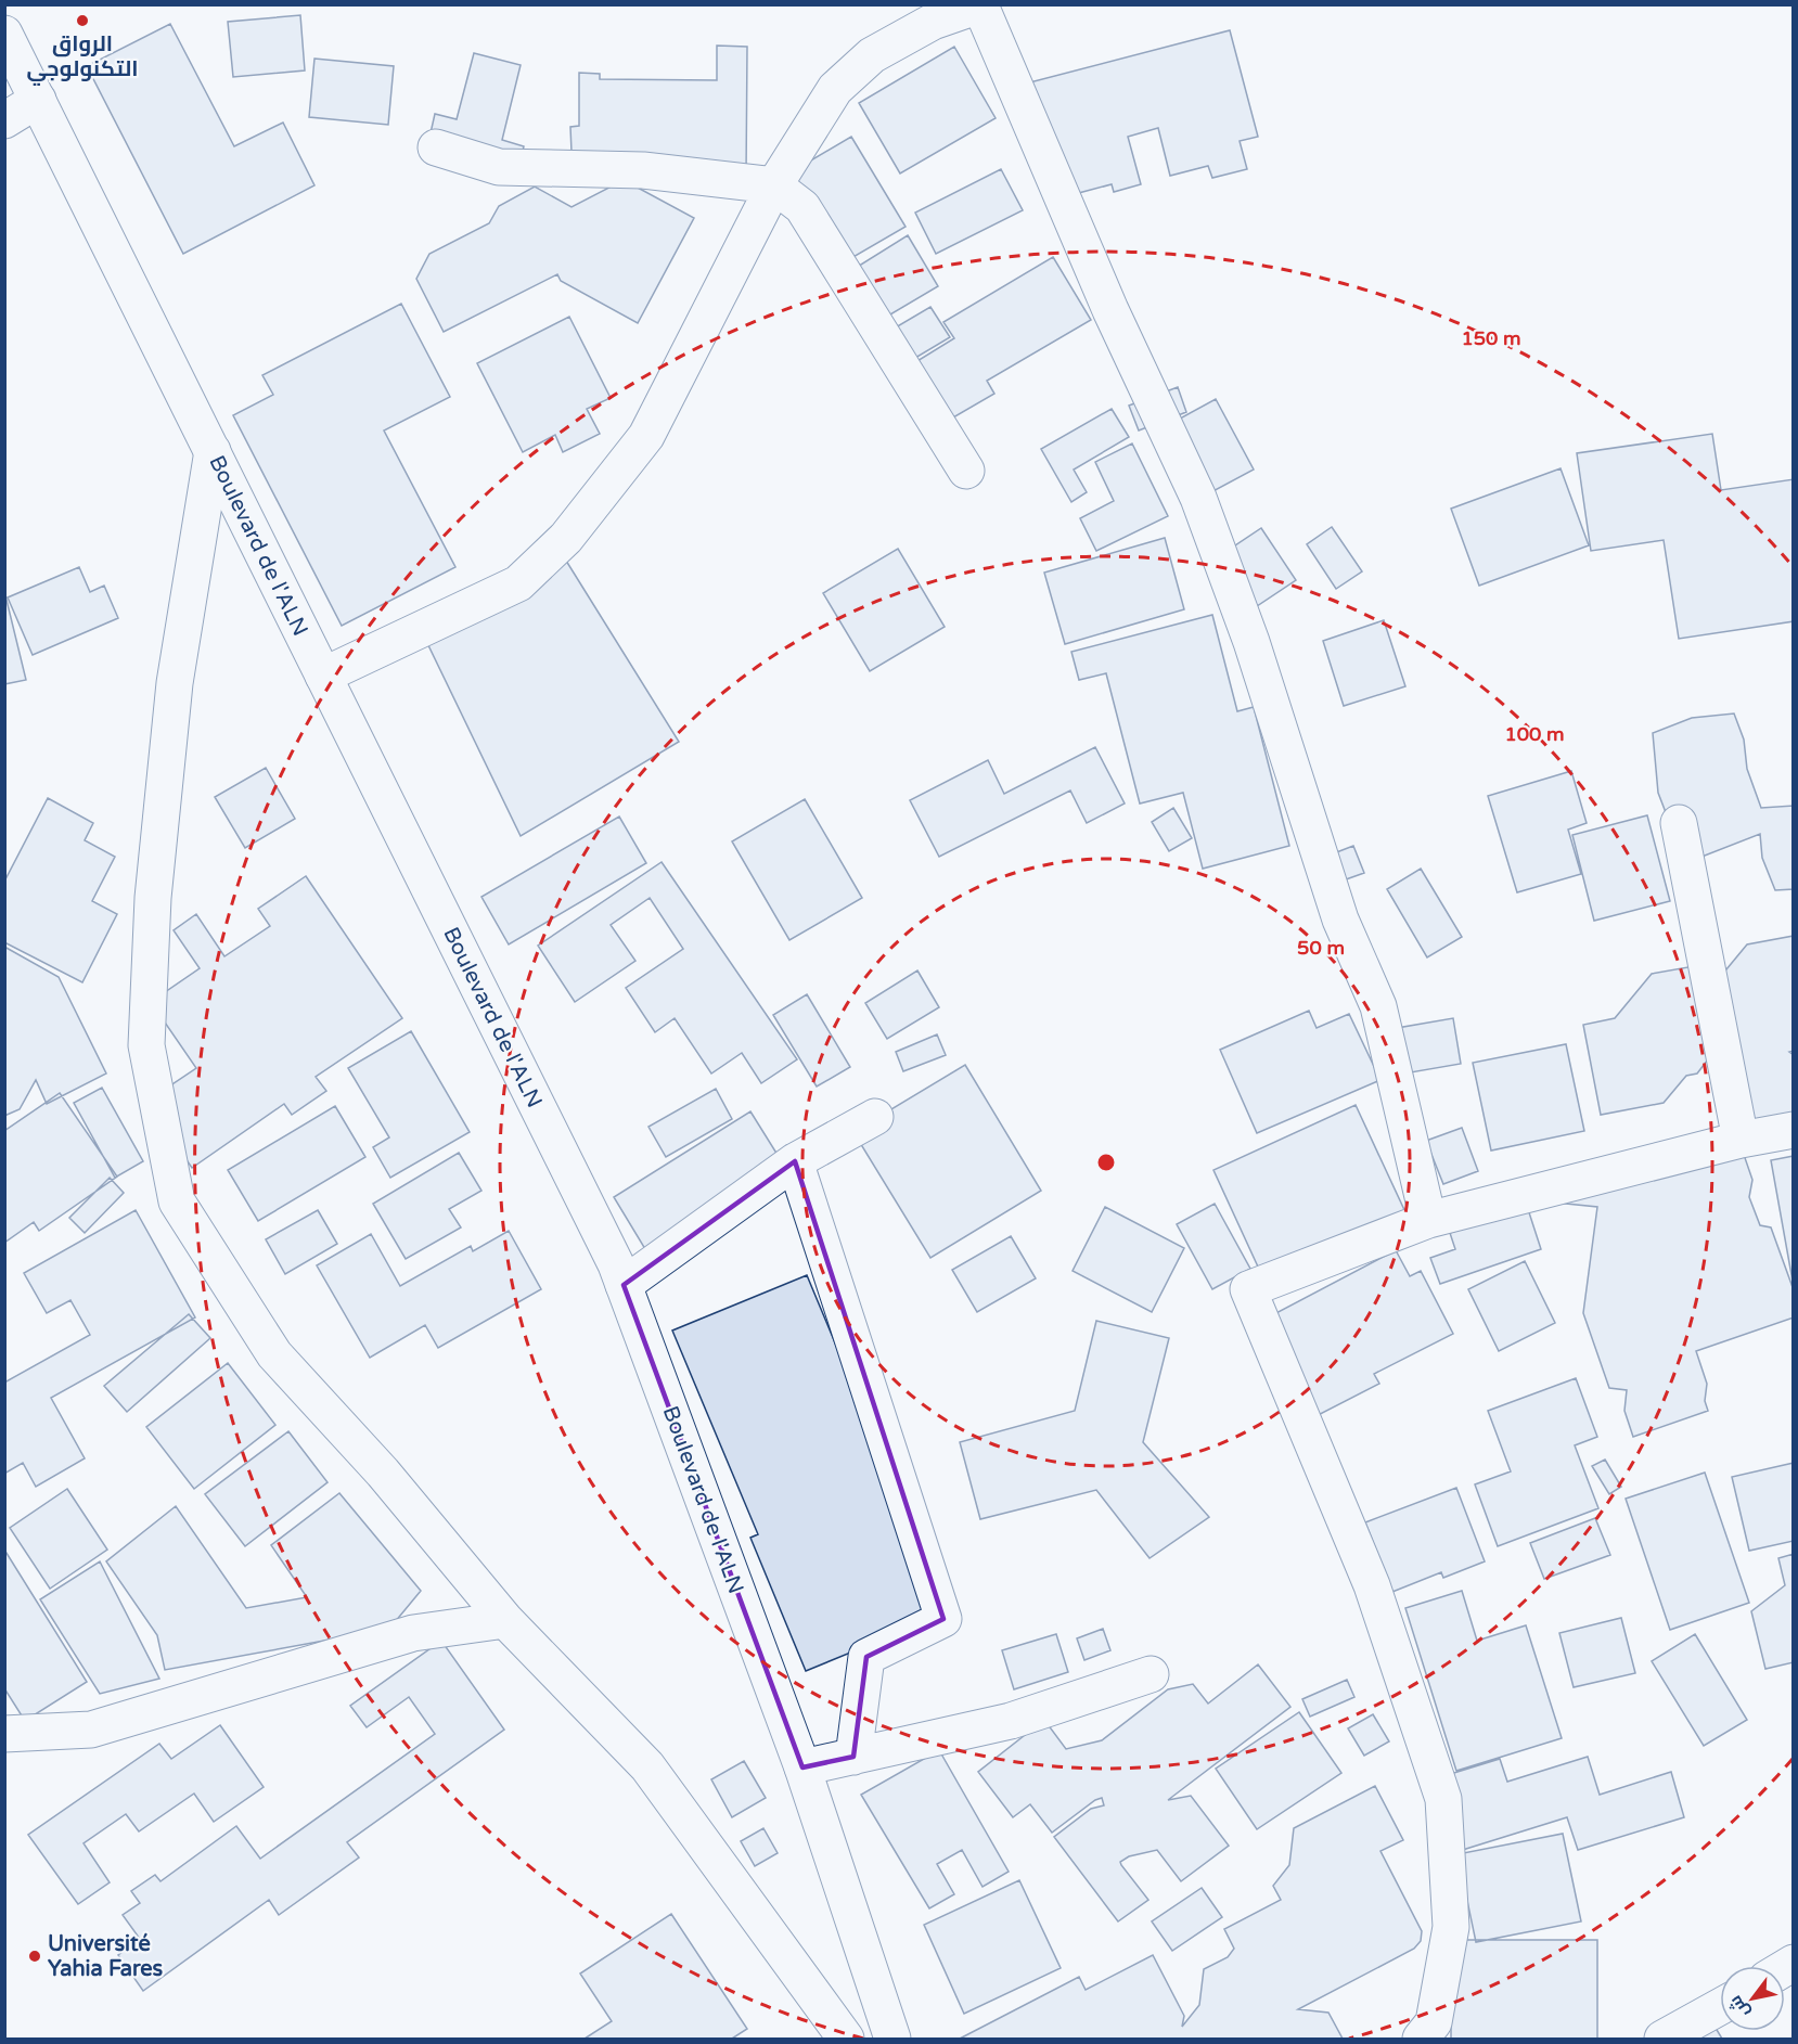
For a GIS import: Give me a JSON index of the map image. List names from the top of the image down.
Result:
{
  "streets": {
    "street": ["Boulevard de l'ALN"]
  },
  "places": ["الرواق التكنولوجي", "Université Yahia Fares"],
  "north": "bottom left",
  "rings": ["150 m", "100 m", "50 m"]
}
